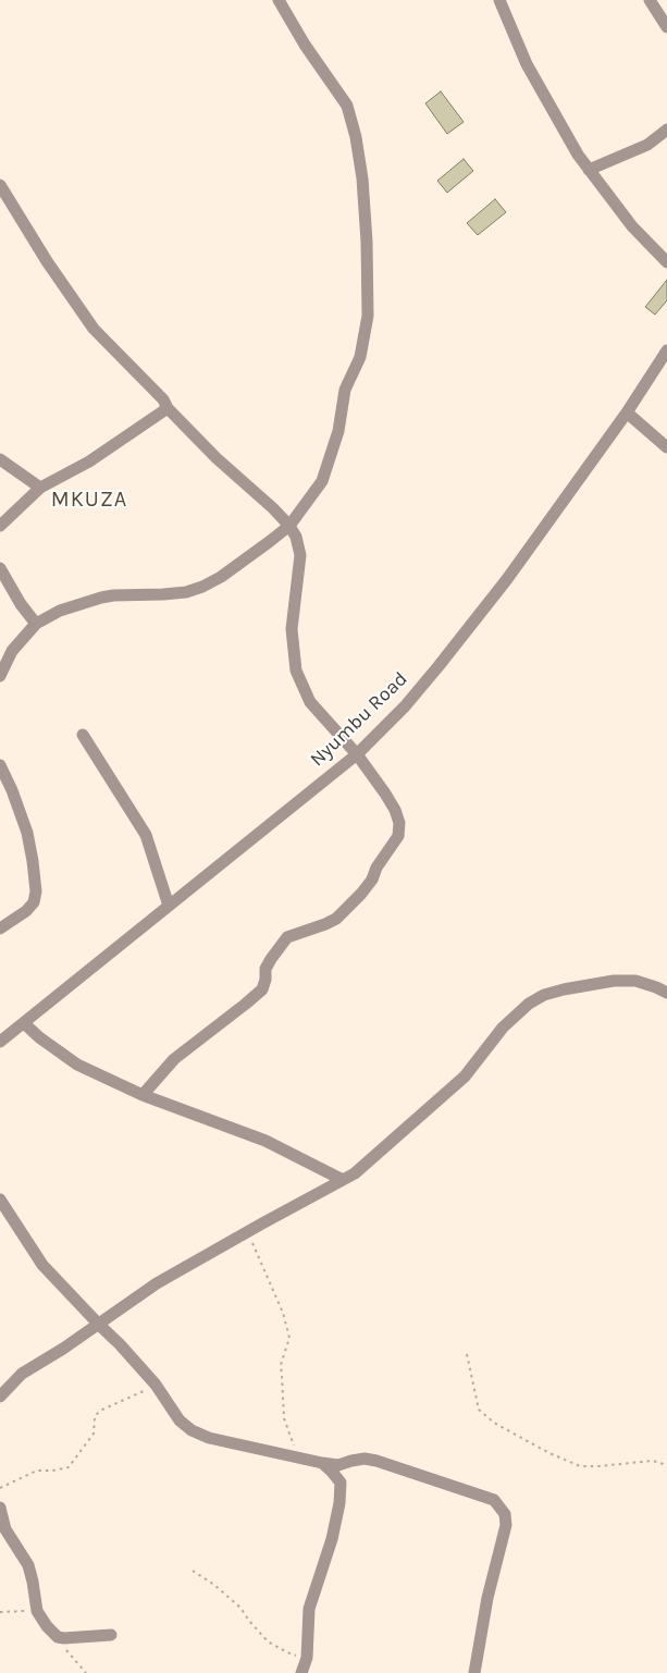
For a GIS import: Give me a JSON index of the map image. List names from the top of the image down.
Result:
{
  "streets": {
    "street": ["Nyumbu Road"]
  },
  "districts": ["MKUZA"]
}
